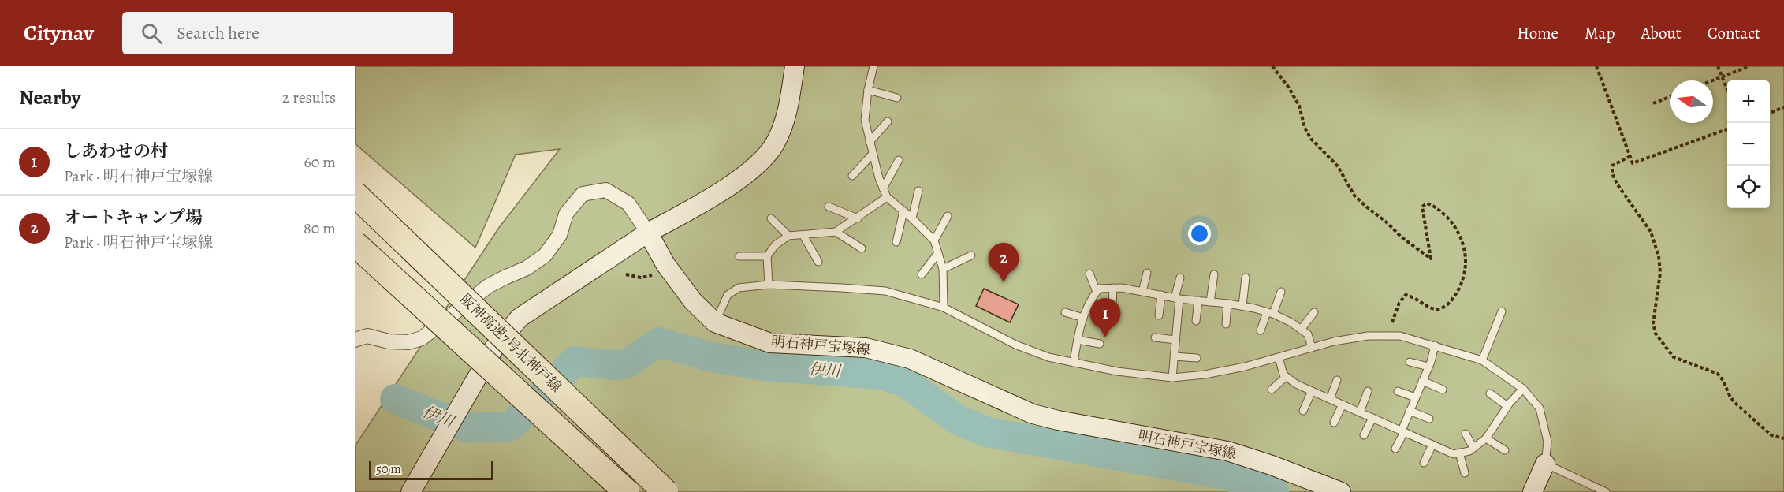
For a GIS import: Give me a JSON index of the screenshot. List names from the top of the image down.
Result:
{
  "streets": {
    "highway": ["阪神高速7号北神戸線"],
    "street": ["明石神戸宝塚線"]
  },
  "water": ["伊川"],
  "scale_bar": "50 m",
  "north": "left",
  "page": {
    "header": "Citynav",
    "search": "Search here",
    "nav": [
      "Home",
      "Map",
      "About",
      "Contact"
    ],
    "heading": ["Nearby", "2 results"],
    "map_buttons": ["+", "−"],
    "list": [
      {
        "mark": "1",
        "name": "しあわせの村",
        "note": "Park · 明石神戸宝塚線",
        "value": "60 m"
      },
      {
        "mark": "2",
        "name": "オートキャンプ場",
        "note": "Park · 明石神戸宝塚線",
        "value": "80 m"
      }
    ],
    "pins": ["2", "1"],
    "scale": "50 m"
  }
}
